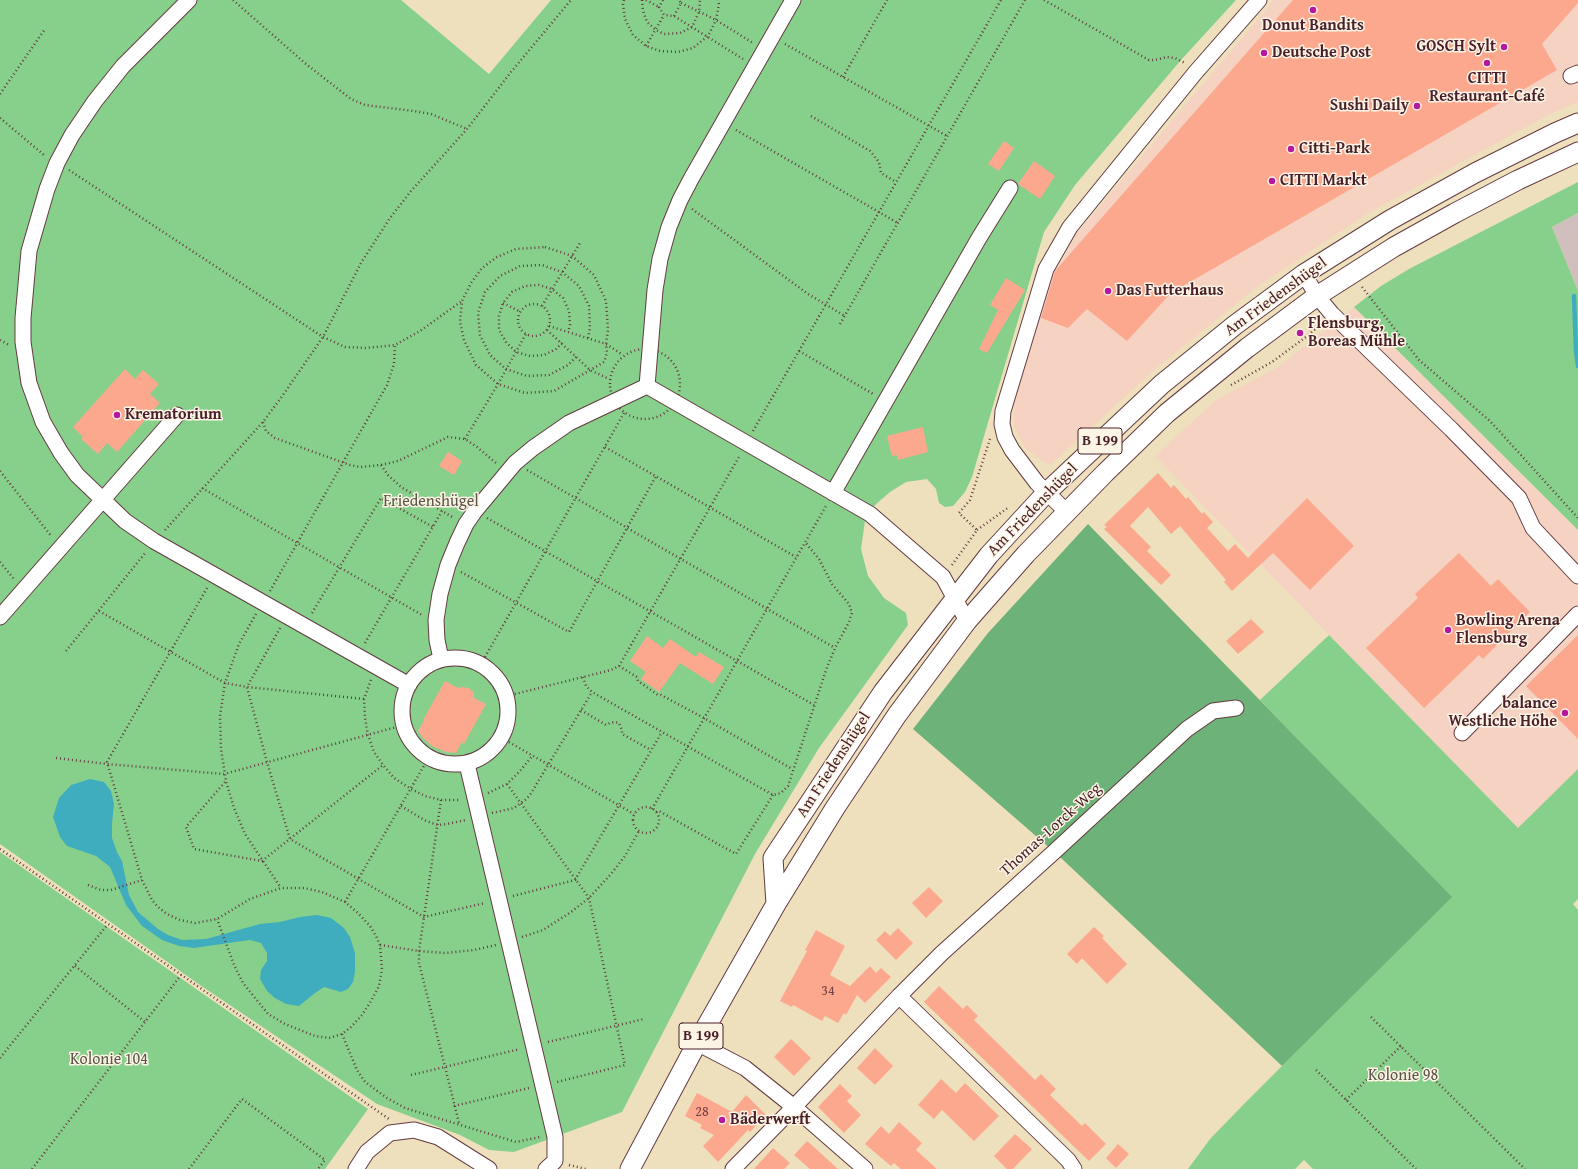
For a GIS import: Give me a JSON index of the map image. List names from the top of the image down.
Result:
{
  "streets": {
    "main road": ["Am Friedenshügel", "B 199"],
    "street": ["Thomas-Lorck-Weg"]
  },
  "parks": ["Friedenshügel", "Kolonie 104", "Kolonie 98"],
  "places": [
    "Donut Bandits",
    "GOSCH Sylt",
    "Deutsche Post",
    "CITTI Restaurant-Café",
    "Sushi Daily",
    "Citti-Park",
    "CITTI Markt",
    "Das Futterhaus",
    "Flensburg, Boreas Mühle",
    "Krematorium",
    "Bowling Arena Flensburg",
    "balance Westliche Höhe",
    "Bäderwerft"
  ],
  "house_numbers": ["34", "28"]
}
